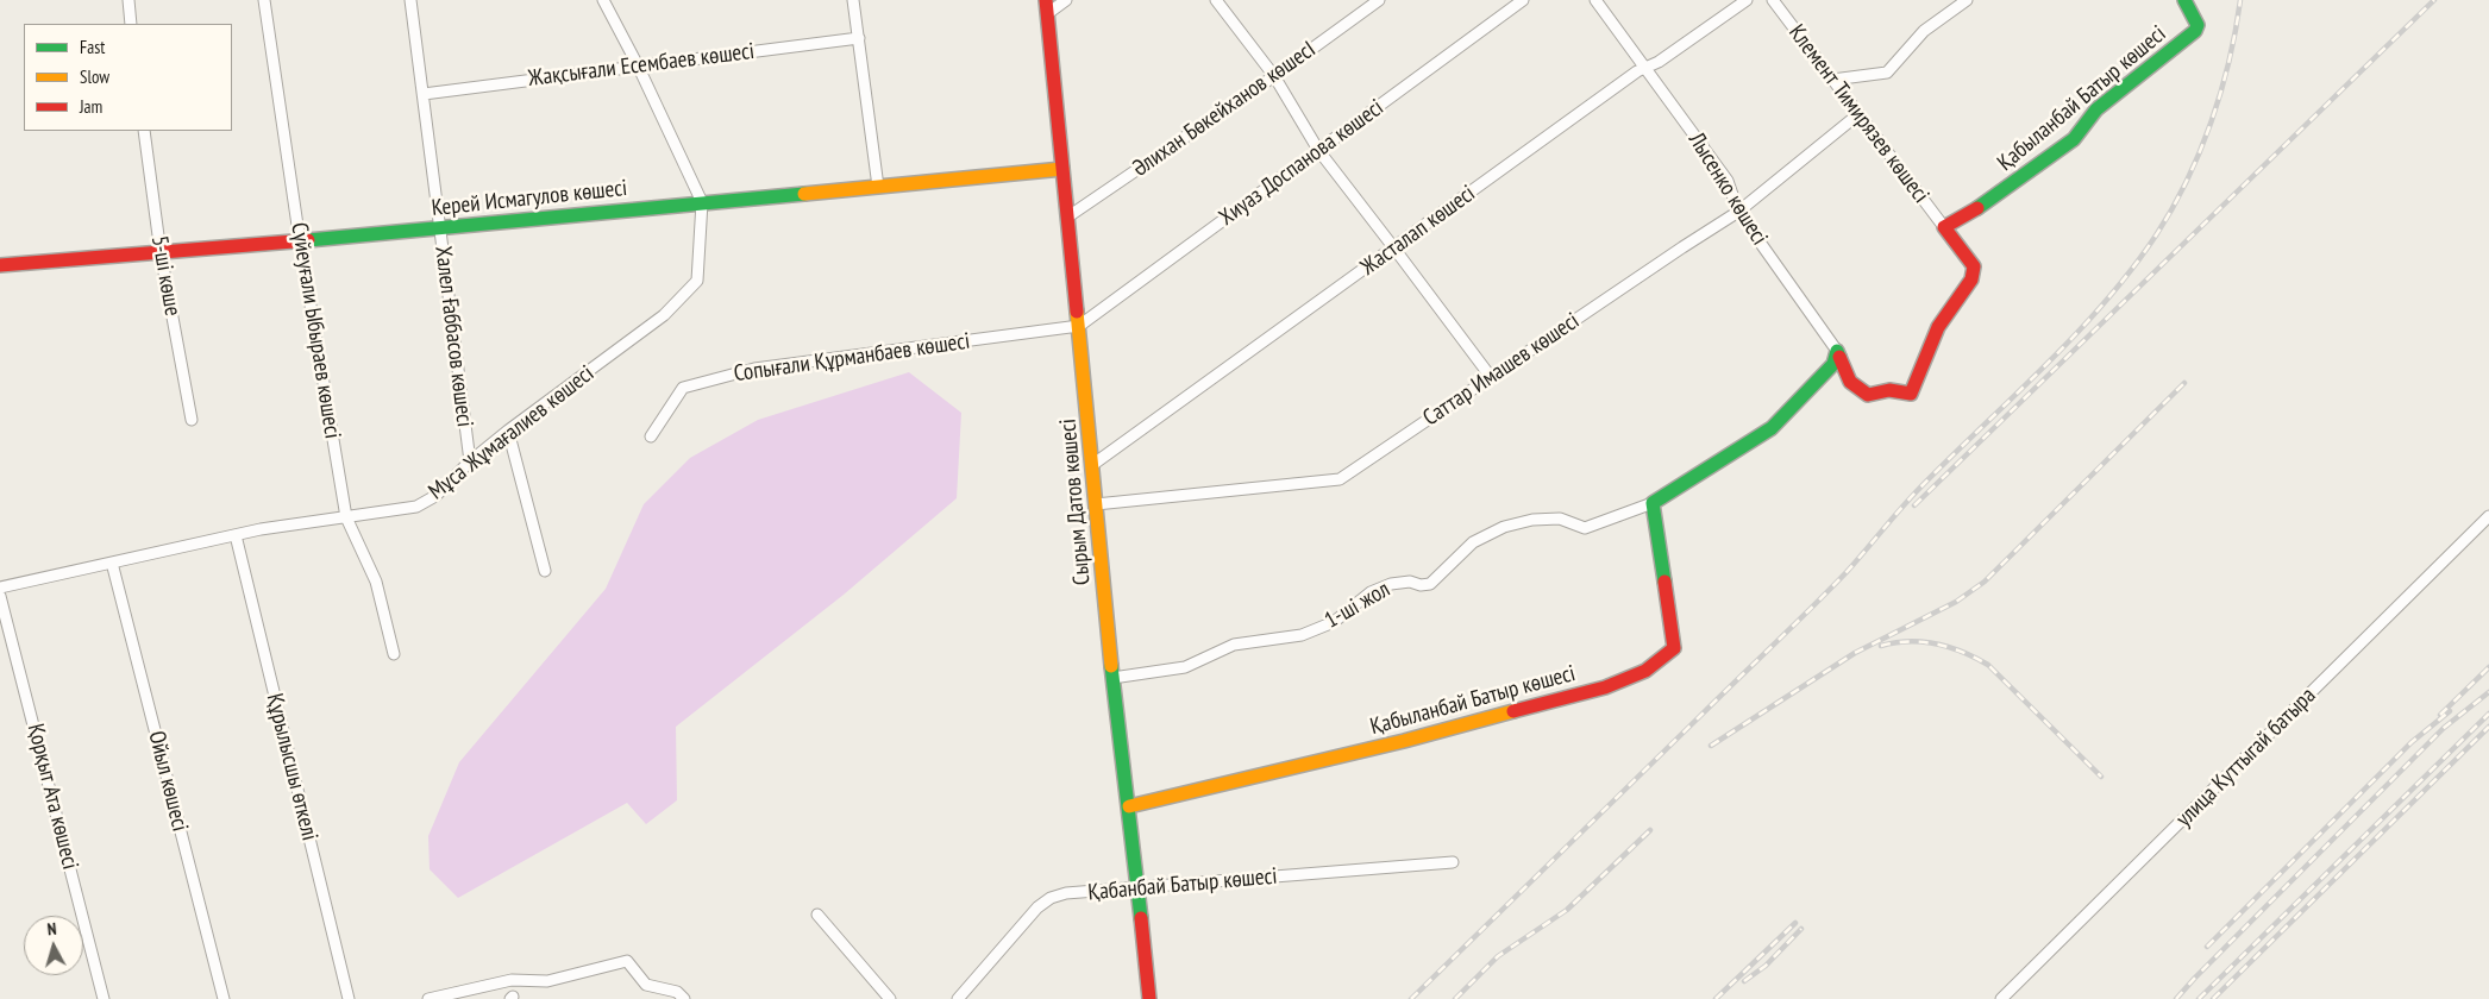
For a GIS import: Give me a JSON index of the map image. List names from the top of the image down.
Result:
{
  "streets": {
    "street": [
      "Жақсығали Есембаев көшесi",
      "Қабыланбай Батыр көшесі",
      "Әлихан Бөкейханов көшесI",
      "Клемент Тимирязев көшесі",
      "Хиуаз Доспанова көшесі",
      "Лысенко көшесі",
      "Керей Исмагулов көшесі",
      "Жасталап көшесі",
      "5-шi көше",
      "Сүйеуғали Ыбыраев көшесi",
      "Халел Ғаббасов көшесі",
      "Сопығали Құрманбаев көшесі",
      "Саттар Имашев көшесі",
      "Мұса Жұмағалиев көшесі",
      "Сырым Датов көшесі",
      "1-ші жол",
      "улица Куттыгай батыра",
      "Құрылысшы өткелі",
      "Ойыл көшесі",
      "Қорқыт Ата көшесi",
      "Қабанбай Батыр көшесі"
    ]
  },
  "crossings": [
    ["Жақсығали Есембаев көшесi", "Халел Ғаббасов көшесі"],
    ["Жақсығали Есембаев көшесi", "Мұса Жұмағалиев көшесі"],
    ["Қабыланбай Батыр көшесі", "Клемент Тимирязев көшесі"],
    ["Қабыланбай Батыр көшесі", "Сырым Датов көшесі"],
    ["Қабыланбай Батыр көшесі", "1-ші жол"],
    ["Әлихан Бөкейханов көшесI", "Сырым Датов көшесі"],
    ["Клемент Тимирязев көшесі", "Саттар Имашев көшесі"],
    ["Хиуаз Доспанова көшесі", "Сопығали Құрманбаев көшесі"],
    ["Хиуаз Доспанова көшесі", "Сырым Датов көшесі"],
    ["Лысенко көшесі", "Жасталап көшесі"],
    ["Лысенко көшесі", "Саттар Имашев көшесі"],
    ["Керей Исмагулов көшесі", "5-шi көше"],
    ["Керей Исмагулов көшесі", "Сүйеуғали Ыбыраев көшесi"],
    ["Керей Исмагулов көшесі", "Халел Ғаббасов көшесі"],
    ["Керей Исмагулов көшесі", "Мұса Жұмағалиев көшесі"],
    ["Керей Исмагулов көшесі", "Сырым Датов көшесі"],
    ["Жасталап көшесі", "Сырым Датов көшесі"],
    ["Сүйеуғали Ыбыраев көшесi", "Мұса Жұмағалиев көшесі"],
    ["Халел Ғаббасов көшесі", "Мұса Жұмағалиев көшесі"],
    ["Сопығали Құрманбаев көшесі", "Сырым Датов көшесі"],
    ["Саттар Имашев көшесі", "Сырым Датов көшесі"],
    ["Мұса Жұмағалиев көшесі", "Құрылысшы өткелі"],
    ["Мұса Жұмағалиев көшесі", "Ойыл көшесі"],
    ["Сырым Датов көшесі", "1-ші жол"],
    ["Сырым Датов көшесі", "Қабанбай Батыр көшесі"]
  ],
  "legend": ["Fast", "Slow", "Jam"],
  "north": "top"
}
